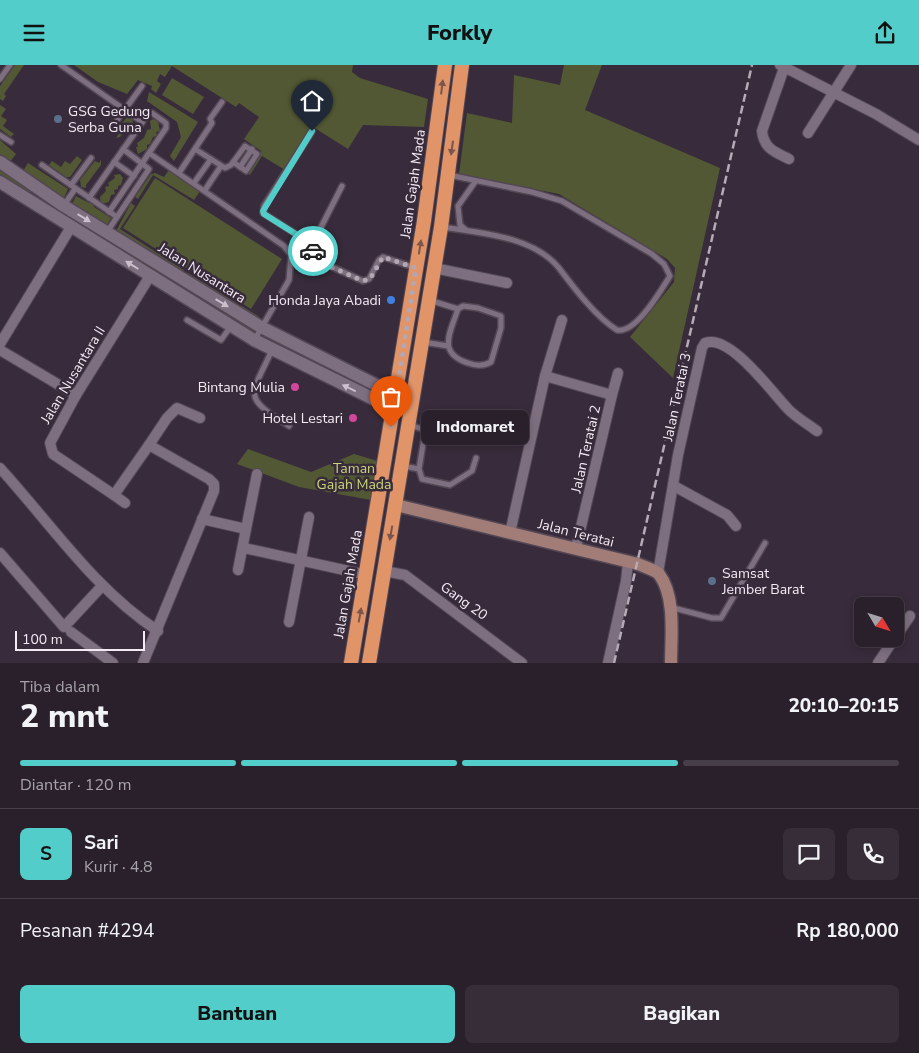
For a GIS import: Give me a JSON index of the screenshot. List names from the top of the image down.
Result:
{
  "streets": {
    "highway": ["Jalan Gajah Mada"],
    "main road": ["Jalan Teratai"],
    "street": [
      "Jalan Nusantara",
      "Jalan Nusantara II",
      "Jalan Teratai 3",
      "Jalan Teratai 2",
      "Gang 20"
    ]
  },
  "crossings": [
    ["Jalan Gajah Mada", "Jalan Nusantara"],
    ["Jalan Teratai 3", "Jalan Teratai"],
    ["Jalan Teratai 2", "Jalan Teratai"]
  ],
  "parks": ["Taman Gajah Mada"],
  "places": [
    "GSG Gedung Serba Guna",
    "Honda Jaya Abadi",
    "Bintang Mulia",
    "Hotel Lestari",
    "Indomaret",
    "Samsat Jember Barat"
  ],
  "scale_bar": "100 m",
  "north": "bottom right",
  "page": {
    "header": "Forkly",
    "bubble": "Indomaret",
    "scale": "100 m",
    "heading": ["2 mnt", "Tiba dalam", "20:10–20:15"],
    "panel": [
      "Sari",
      "Kurir · 4.8",
      "Pesanan #4294",
      "Rp 180,000"
    ],
    "bar": "Diantar · 120 m",
    "round": "S",
    "buttons": ["Bantuan", "Bagikan"]
  }
}
